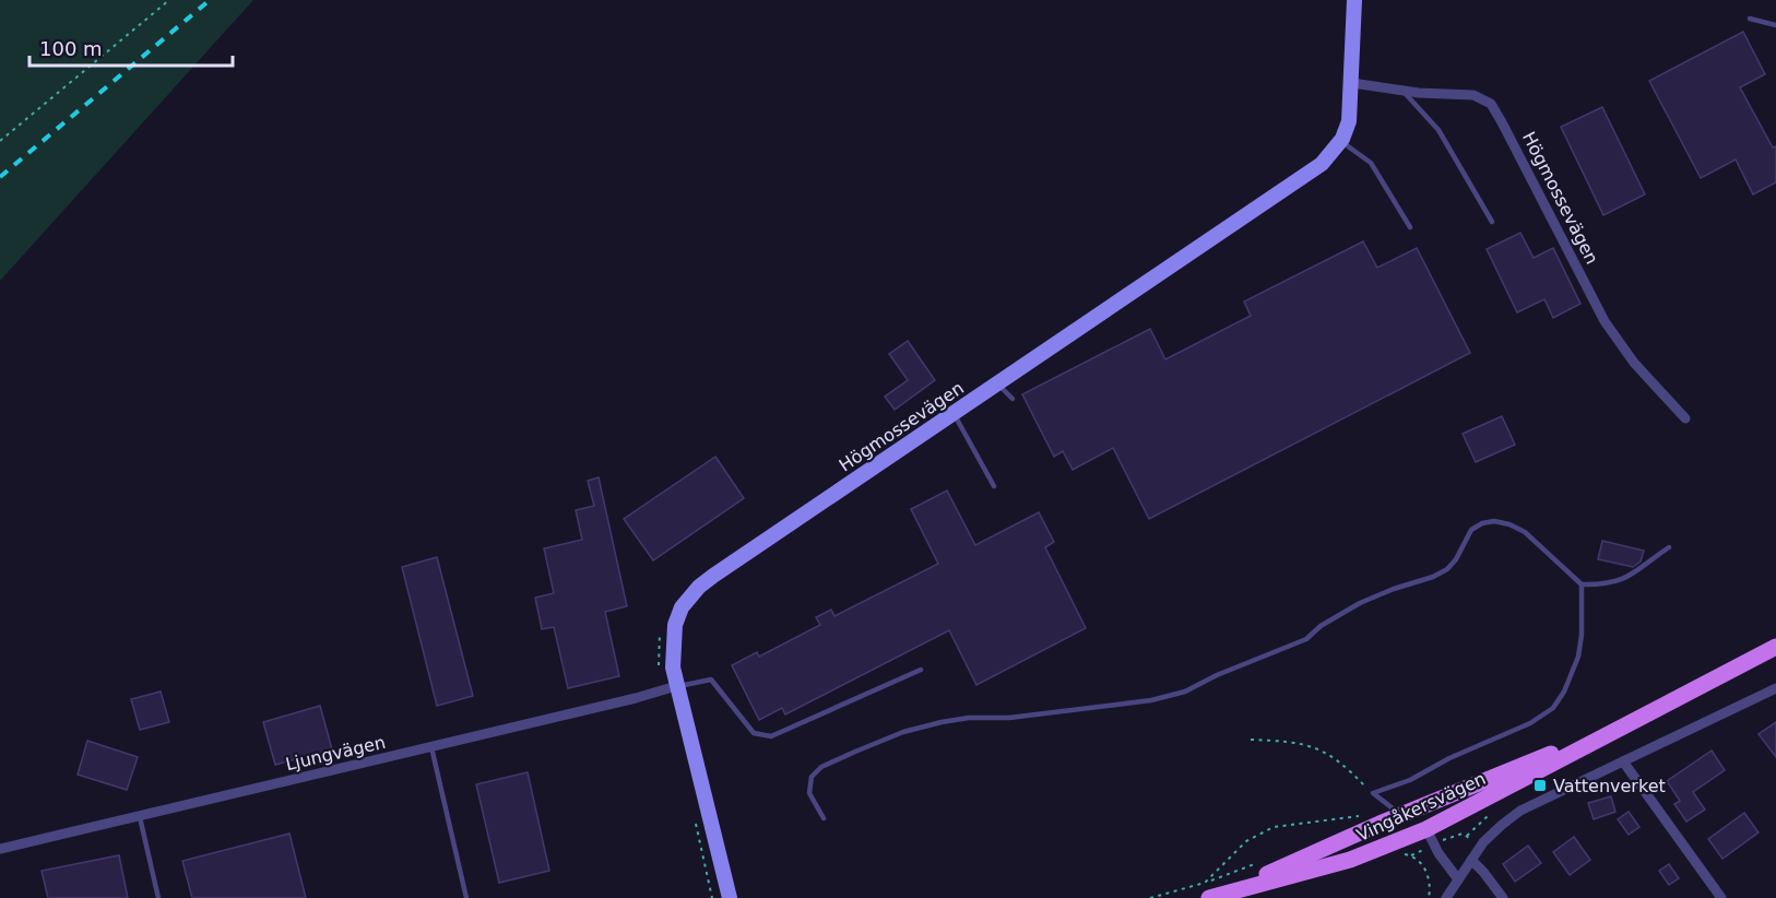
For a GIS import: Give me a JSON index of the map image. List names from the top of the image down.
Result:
{
  "streets": {
    "main road": ["Vingåkersvägen"],
    "street": ["Högmossevägen", "Ljungvägen"]
  },
  "crossings": [
    ["Högmossevägen", "Ljungvägen"]
  ],
  "places": {
    "transit": ["Vattenverket"]
  },
  "scale_bar": "100 m"
}
